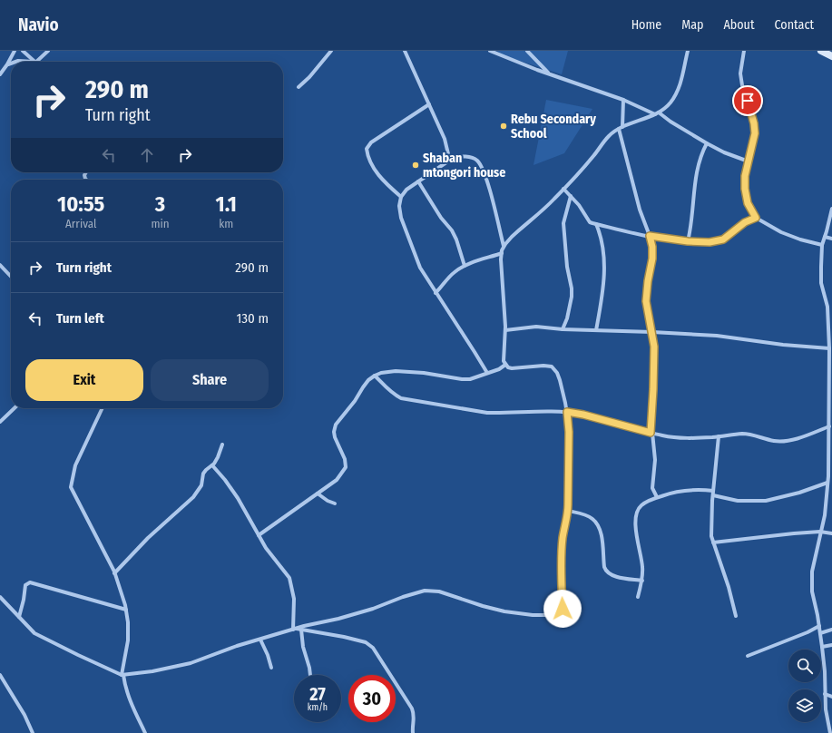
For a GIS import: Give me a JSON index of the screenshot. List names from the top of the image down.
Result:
{
  "places": ["Rebu Secondary School", "Shaban mtongori house"],
  "page": {
    "header": "Navio",
    "nav": [
      "Home",
      "Map",
      "About",
      "Contact"
    ],
    "turn": ["290 m", "Turn right"],
    "eta": [
      "10:55",
      "Arrival",
      "3",
      "min",
      "1.1",
      "km"
    ],
    "list": [
      {
        "name": "Turn right",
        "value": "290 m"
      },
      {
        "name": "Turn left",
        "value": "130 m"
      }
    ],
    "buttons": ["Exit", "Share"],
    "speed": "27 km/h",
    "limit": "30"
  }
}
